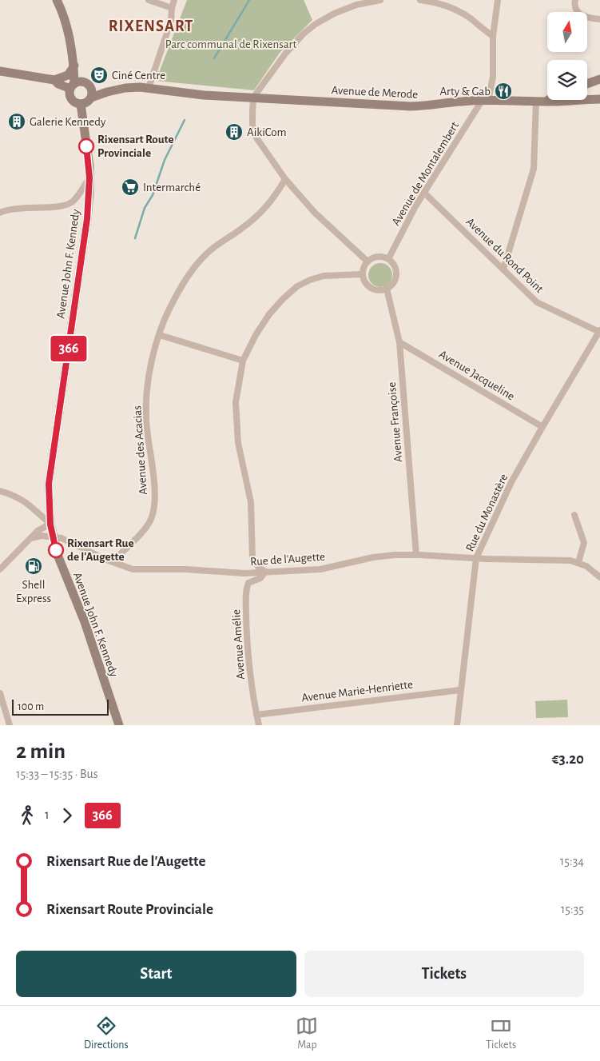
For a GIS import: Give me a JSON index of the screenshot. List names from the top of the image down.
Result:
{
  "streets": {
    "main road": ["Avenue de Merode", "Avenue John F. Kennedy"],
    "street": [
      "Avenue de Montalembert",
      "Avenue du Rond Point",
      "Avenue Jacqueline",
      "Avenue Françoise",
      "Avenue des Acacias",
      "Rue du Monastère",
      "Rue de l'Augette",
      "Avenue Amélie",
      "Avenue Marie-Henriette"
    ]
  },
  "crossings": [
    ["Avenue de Merode", "Avenue de Montalembert"],
    ["Avenue de Merode", "Avenue John F. Kennedy"],
    ["Avenue de Montalembert", "Avenue du Rond Point"],
    ["Avenue de Montalembert", "Avenue Françoise"],
    ["Avenue du Rond Point", "Rue du Monastère"],
    ["Avenue John F. Kennedy", "Rue de l'Augette"],
    ["Avenue Jacqueline", "Avenue Françoise"],
    ["Avenue Jacqueline", "Rue du Monastère"],
    ["Avenue Françoise", "Rue de l'Augette"],
    ["Avenue des Acacias", "Rue de l'Augette"],
    ["Rue du Monastère", "Rue de l'Augette"],
    ["Rue du Monastère", "Avenue Marie-Henriette"],
    ["Rue de l'Augette", "Avenue Amélie"],
    ["Avenue Amélie", "Avenue Marie-Henriette"]
  ],
  "districts": ["RIXENSART"],
  "parks": ["Parc communal de Rixensart"],
  "places": {
    "theatre": ["Ciné Centre"],
    "restaurant": ["Arty & Gab"],
    "building": ["Galerie Kennedy", "AikiCom"],
    "other": ["Rixensart Route Provinciale", "Rixensart Rue de l'Augette"],
    "supermarket": ["Intermarché"],
    "fuel station": ["Shell Express"]
  },
  "lines": ["bus line 366"],
  "scale_bar": "100 m",
  "north": "top",
  "page": {
    "on_map": "366",
    "scale": "100 m",
    "heading": ["2 min", "15:33 – 15:35 · Bus", "€3.20"],
    "legs": ["1", "366"],
    "list": [
      {
        "name": "Rixensart Rue de l'Augette",
        "value": "15:34"
      },
      {
        "name": "Rixensart Route Provinciale",
        "value": "15:35"
      }
    ],
    "buttons": ["Start", "Tickets"],
    "tabs": ["Directions", "Map", "Tickets"]
  }
}
